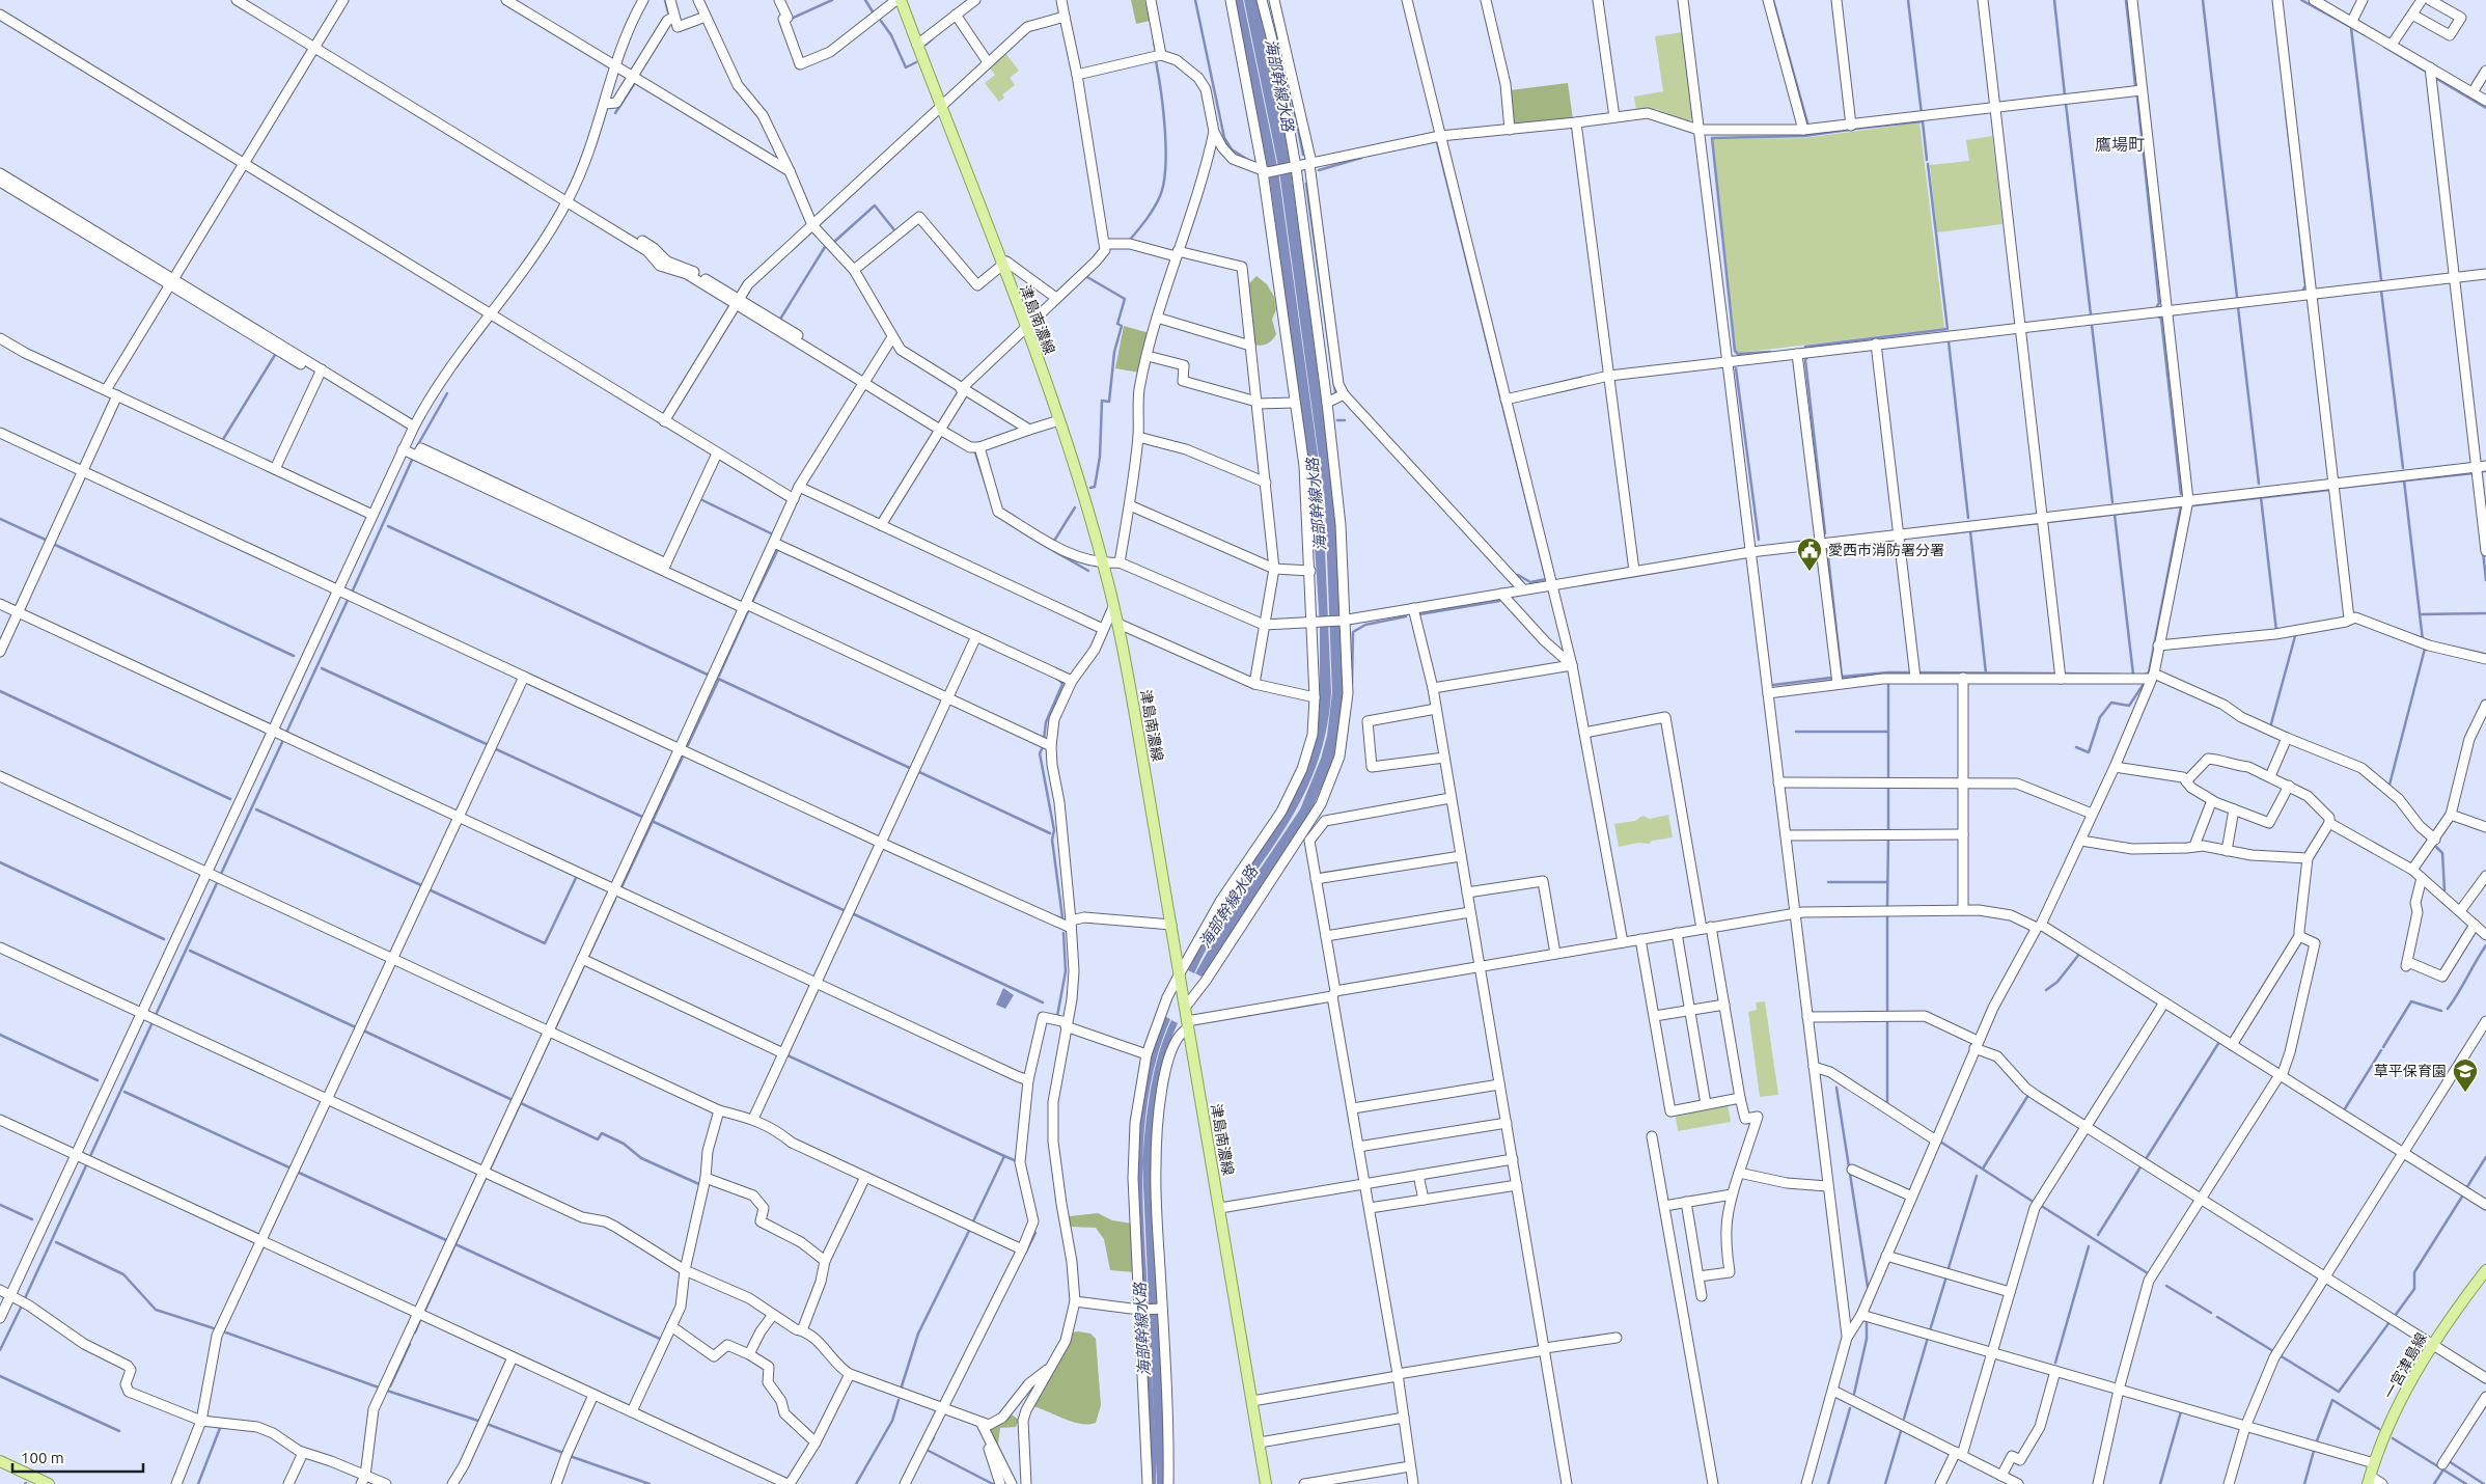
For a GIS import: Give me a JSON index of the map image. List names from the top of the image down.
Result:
{
  "streets": {
    "main road": ["津島南濃線", "一宮津島線"]
  },
  "districts": ["鷹場町"],
  "water": ["海部幹線水路"],
  "places": {
    "public building": ["愛西市消防署分署"],
    "school or university": ["草平保育園"]
  },
  "scale_bar": "100 m"
}
